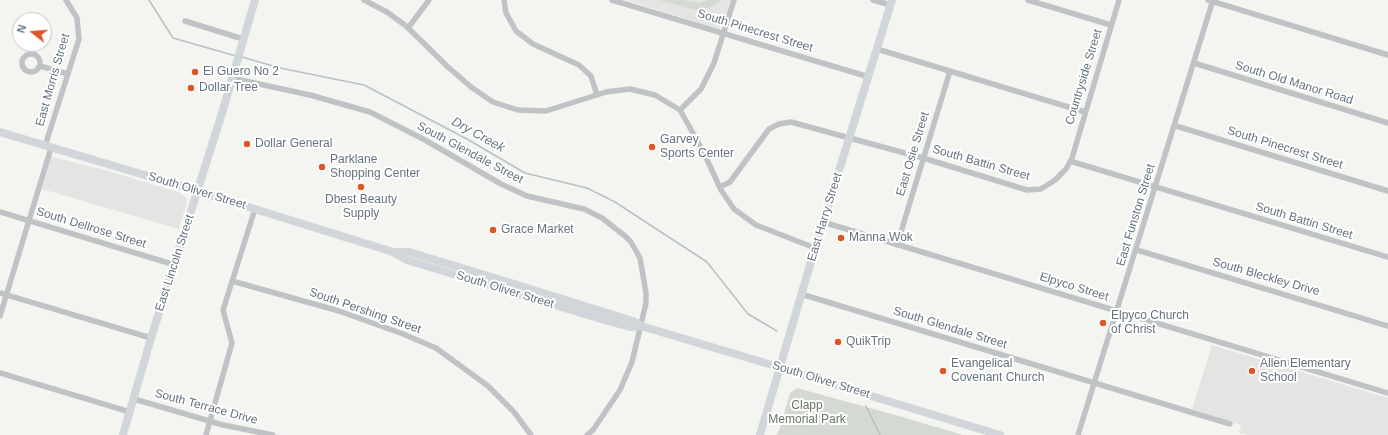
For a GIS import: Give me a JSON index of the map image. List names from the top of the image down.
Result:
{
  "streets": {
    "main road": ["South Oliver Street", "East Harry Street", "East Lincoln Street"],
    "street": [
      "South Pinecrest Street",
      "Countryside Street",
      "East Morris Street",
      "South Old Manor Road",
      "South Glendale Street",
      "East Osie Street",
      "South Battin Street",
      "East Funston Street",
      "South Dellrose Street",
      "South Bleckley Drive",
      "Elpyco Street",
      "South Pershing Street",
      "South Terrace Drive"
    ]
  },
  "crossings": [
    ["South Pinecrest Street", "East Funston Street"],
    ["South Pinecrest Street", "East Harry Street"],
    ["Countryside Street", "South Battin Street"],
    ["East Morris Street", "South Oliver Street"],
    ["East Morris Street", "South Dellrose Street"],
    ["South Old Manor Road", "East Funston Street"],
    ["South Glendale Street", "South Oliver Street"],
    ["South Glendale Street", "East Funston Street"],
    ["South Glendale Street", "East Harry Street"],
    ["South Glendale Street", "East Lincoln Street"],
    ["East Osie Street", "South Battin Street"],
    ["East Osie Street", "Elpyco Street"],
    ["South Battin Street", "East Funston Street"],
    ["South Battin Street", "East Harry Street"],
    ["South Oliver Street", "East Harry Street"],
    ["South Oliver Street", "East Lincoln Street"],
    ["East Funston Street", "South Bleckley Drive"],
    ["East Funston Street", "Elpyco Street"],
    ["East Harry Street", "Elpyco Street"],
    ["South Dellrose Street", "East Lincoln Street"],
    ["East Lincoln Street", "South Terrace Drive"]
  ],
  "water": ["Dry Creek"],
  "parks": ["Clapp Memorial Park"],
  "places": [
    "El Guero No 2",
    "Dollar Tree",
    "Dollar General",
    "Garvey Sports Center",
    "Parklane Shopping Center",
    "Dbest Beauty Supply",
    "Grace Market",
    "Manna Wok",
    "Elpyco Church of Christ",
    "QuikTrip",
    "Evangelical Covenant Church",
    "Allen Elementary School"
  ],
  "north": "left"
}
